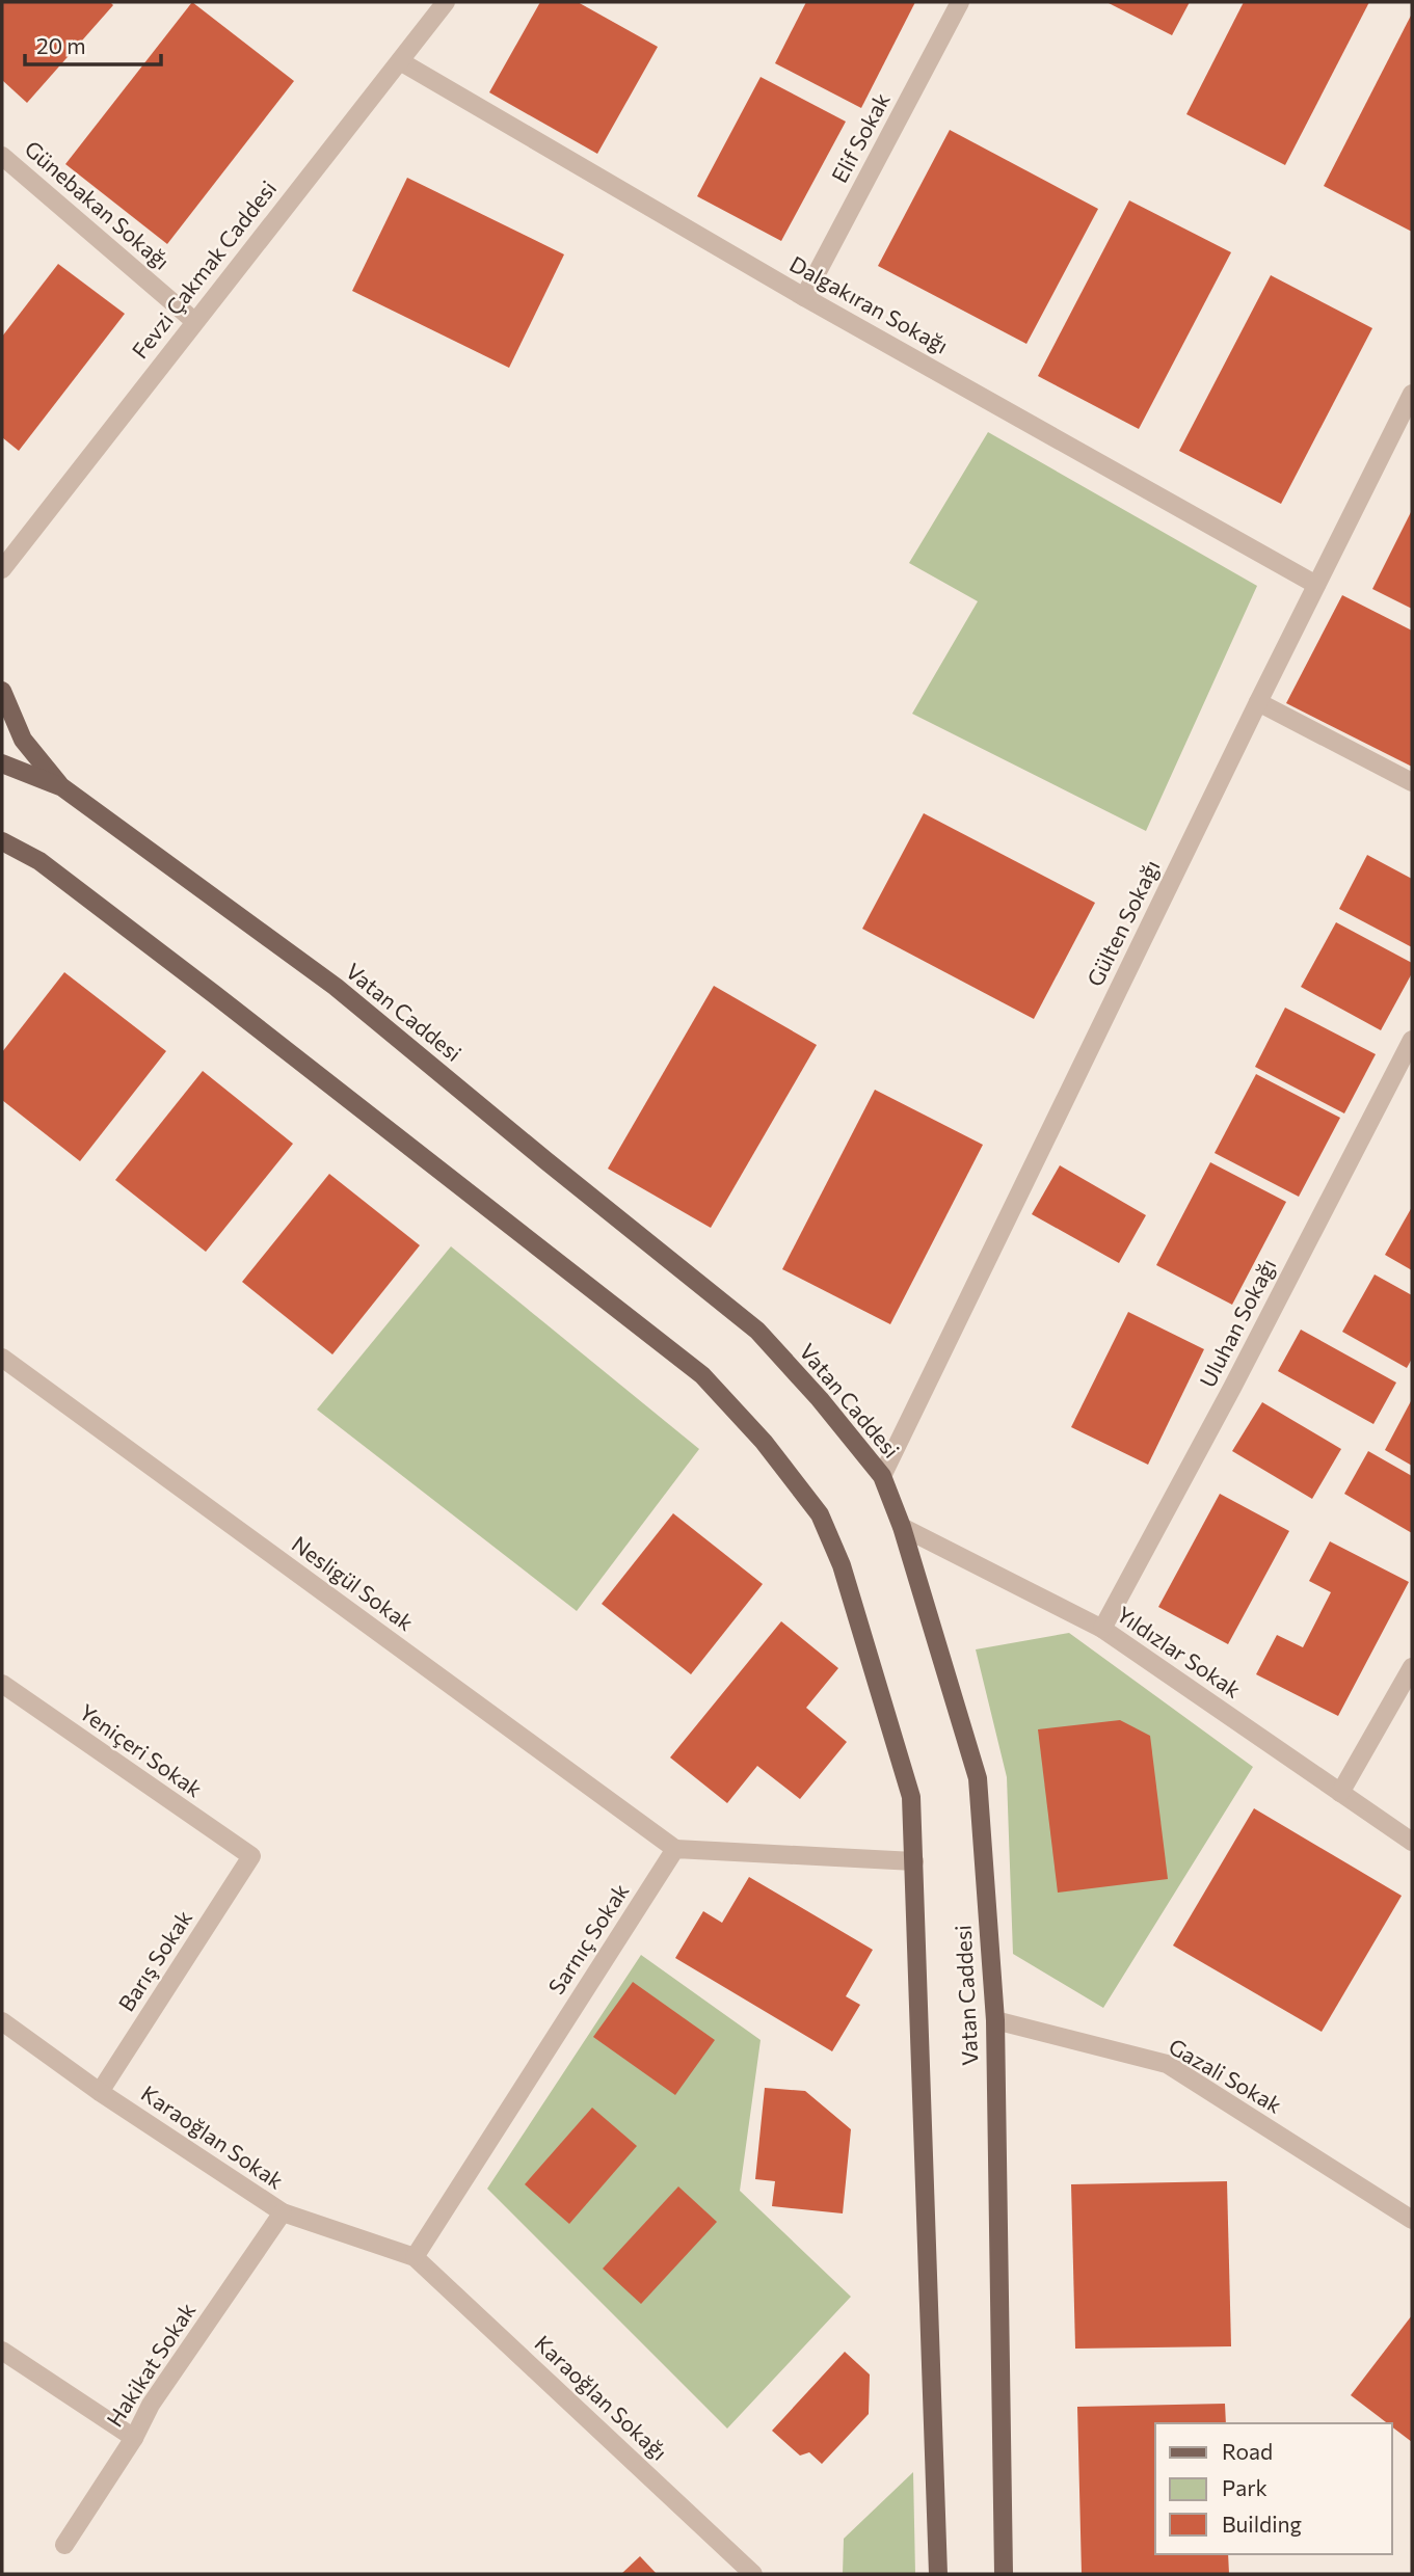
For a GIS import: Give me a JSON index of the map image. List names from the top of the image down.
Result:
{
  "streets": {
    "main road": ["Vatan Caddesi"],
    "street": [
      "Elif Sokak",
      "Günebakan Sokağı",
      "Fevzi Çakmak Caddesi",
      "Dalgakıran Sokağı",
      "Gülten Sokağı",
      "Uluhan Sokağı",
      "Nesligül Sokak",
      "Yıldızlar Sokak",
      "Yeniçeri Sokak",
      "Sarnıç Sokak",
      "Barış Sokak",
      "Gazali Sokak",
      "Karaoğlan Sokak",
      "Hakikat Sokak",
      "Karaoğlan Sokağı"
    ]
  },
  "crossings": [
    ["Elif Sokak", "Dalgakıran Sokağı"],
    ["Günebakan Sokağı", "Fevzi Çakmak Caddesi"],
    ["Fevzi Çakmak Caddesi", "Dalgakıran Sokağı"],
    ["Dalgakıran Sokağı", "Gülten Sokağı"],
    ["Gülten Sokağı", "Vatan Caddesi"],
    ["Vatan Caddesi", "Yıldızlar Sokak"],
    ["Vatan Caddesi", "Gazali Sokak"],
    ["Uluhan Sokağı", "Yıldızlar Sokak"],
    ["Nesligül Sokak", "Sarnıç Sokak"],
    ["Yeniçeri Sokak", "Barış Sokak"],
    ["Sarnıç Sokak", "Karaoğlan Sokak"],
    ["Sarnıç Sokak", "Karaoğlan Sokağı"],
    ["Barış Sokak", "Karaoğlan Sokak"],
    ["Karaoğlan Sokak", "Hakikat Sokak"],
    ["Karaoğlan Sokak", "Karaoğlan Sokağı"]
  ],
  "legend": ["Road", "Park", "Building"],
  "scale_bar": "20 m"
}
